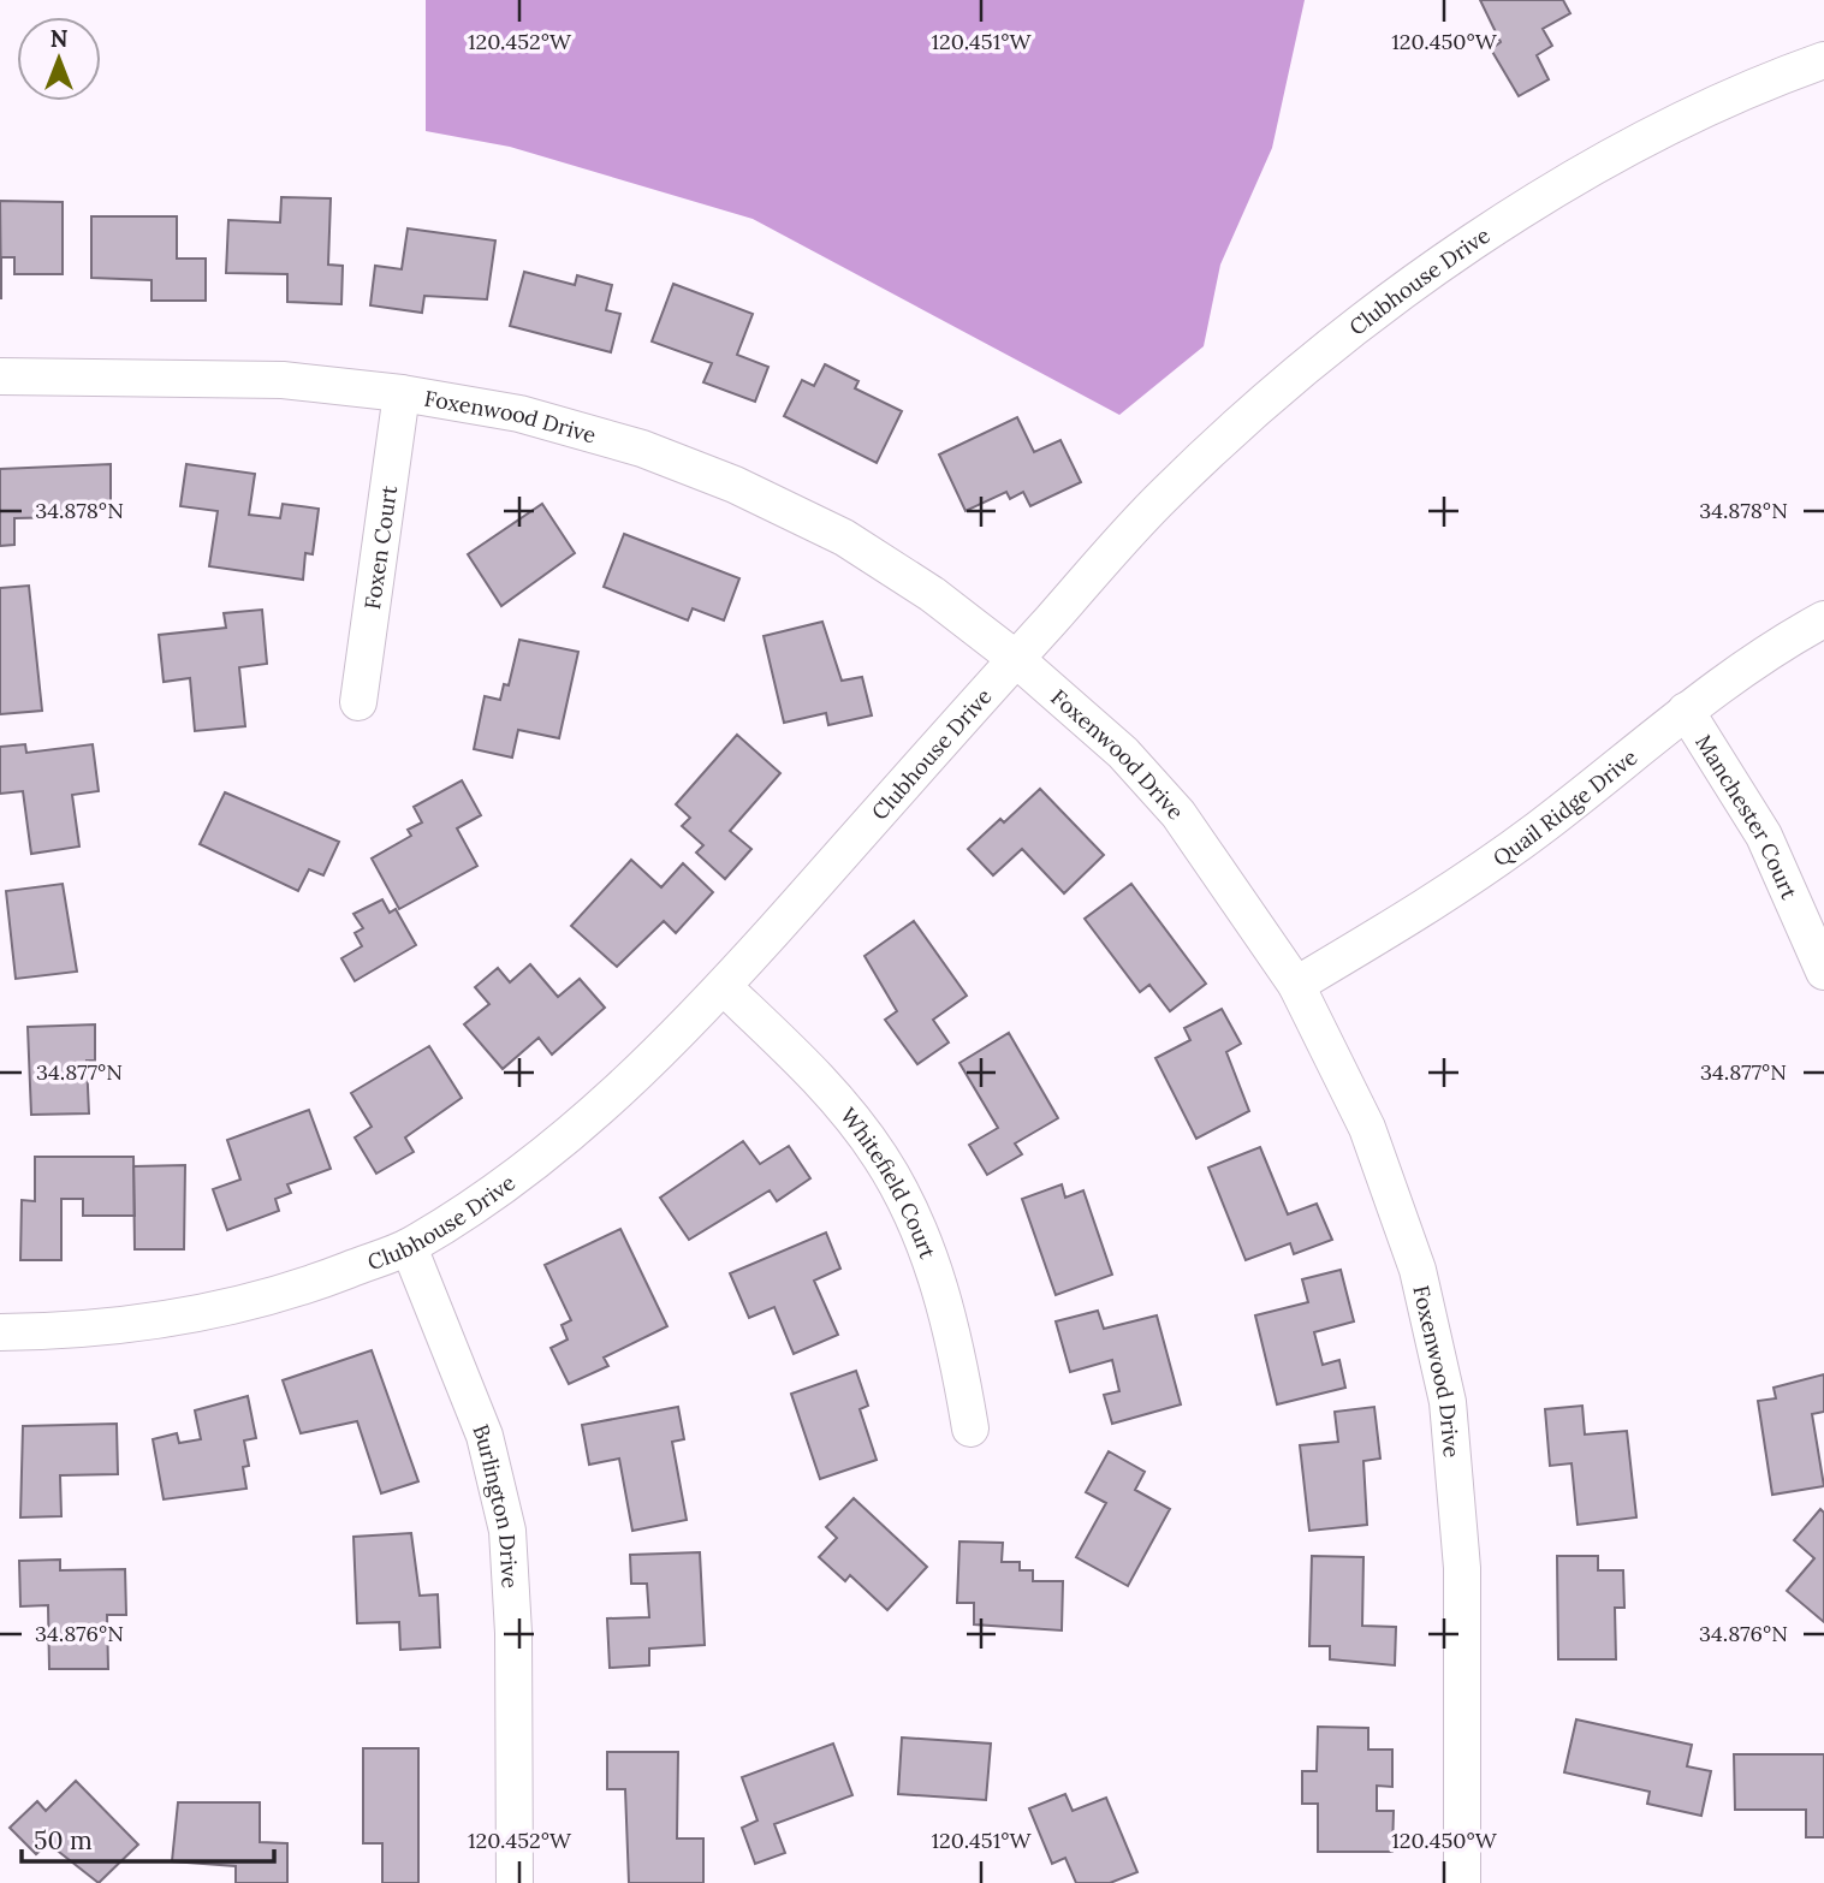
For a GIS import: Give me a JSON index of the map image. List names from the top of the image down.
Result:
{
  "streets": {
    "street": [
      "Clubhouse Drive",
      "Foxenwood Drive",
      "Foxen Court",
      "Quail Ridge Drive",
      "Manchester Court",
      "Whitefield Court",
      "Burlington Drive"
    ]
  },
  "crossings": [
    ["Clubhouse Drive", "Foxenwood Drive"],
    ["Clubhouse Drive", "Whitefield Court"],
    ["Clubhouse Drive", "Burlington Drive"],
    ["Foxenwood Drive", "Foxen Court"],
    ["Foxenwood Drive", "Quail Ridge Drive"],
    ["Quail Ridge Drive", "Manchester Court"]
  ],
  "scale_bar": "50 m",
  "north": "top",
  "coordinates": [
    "120.452°W",
    "120.451°W",
    "120.450°W",
    "34.878°N",
    "34.877°N",
    "34.876°N"
  ]
}
